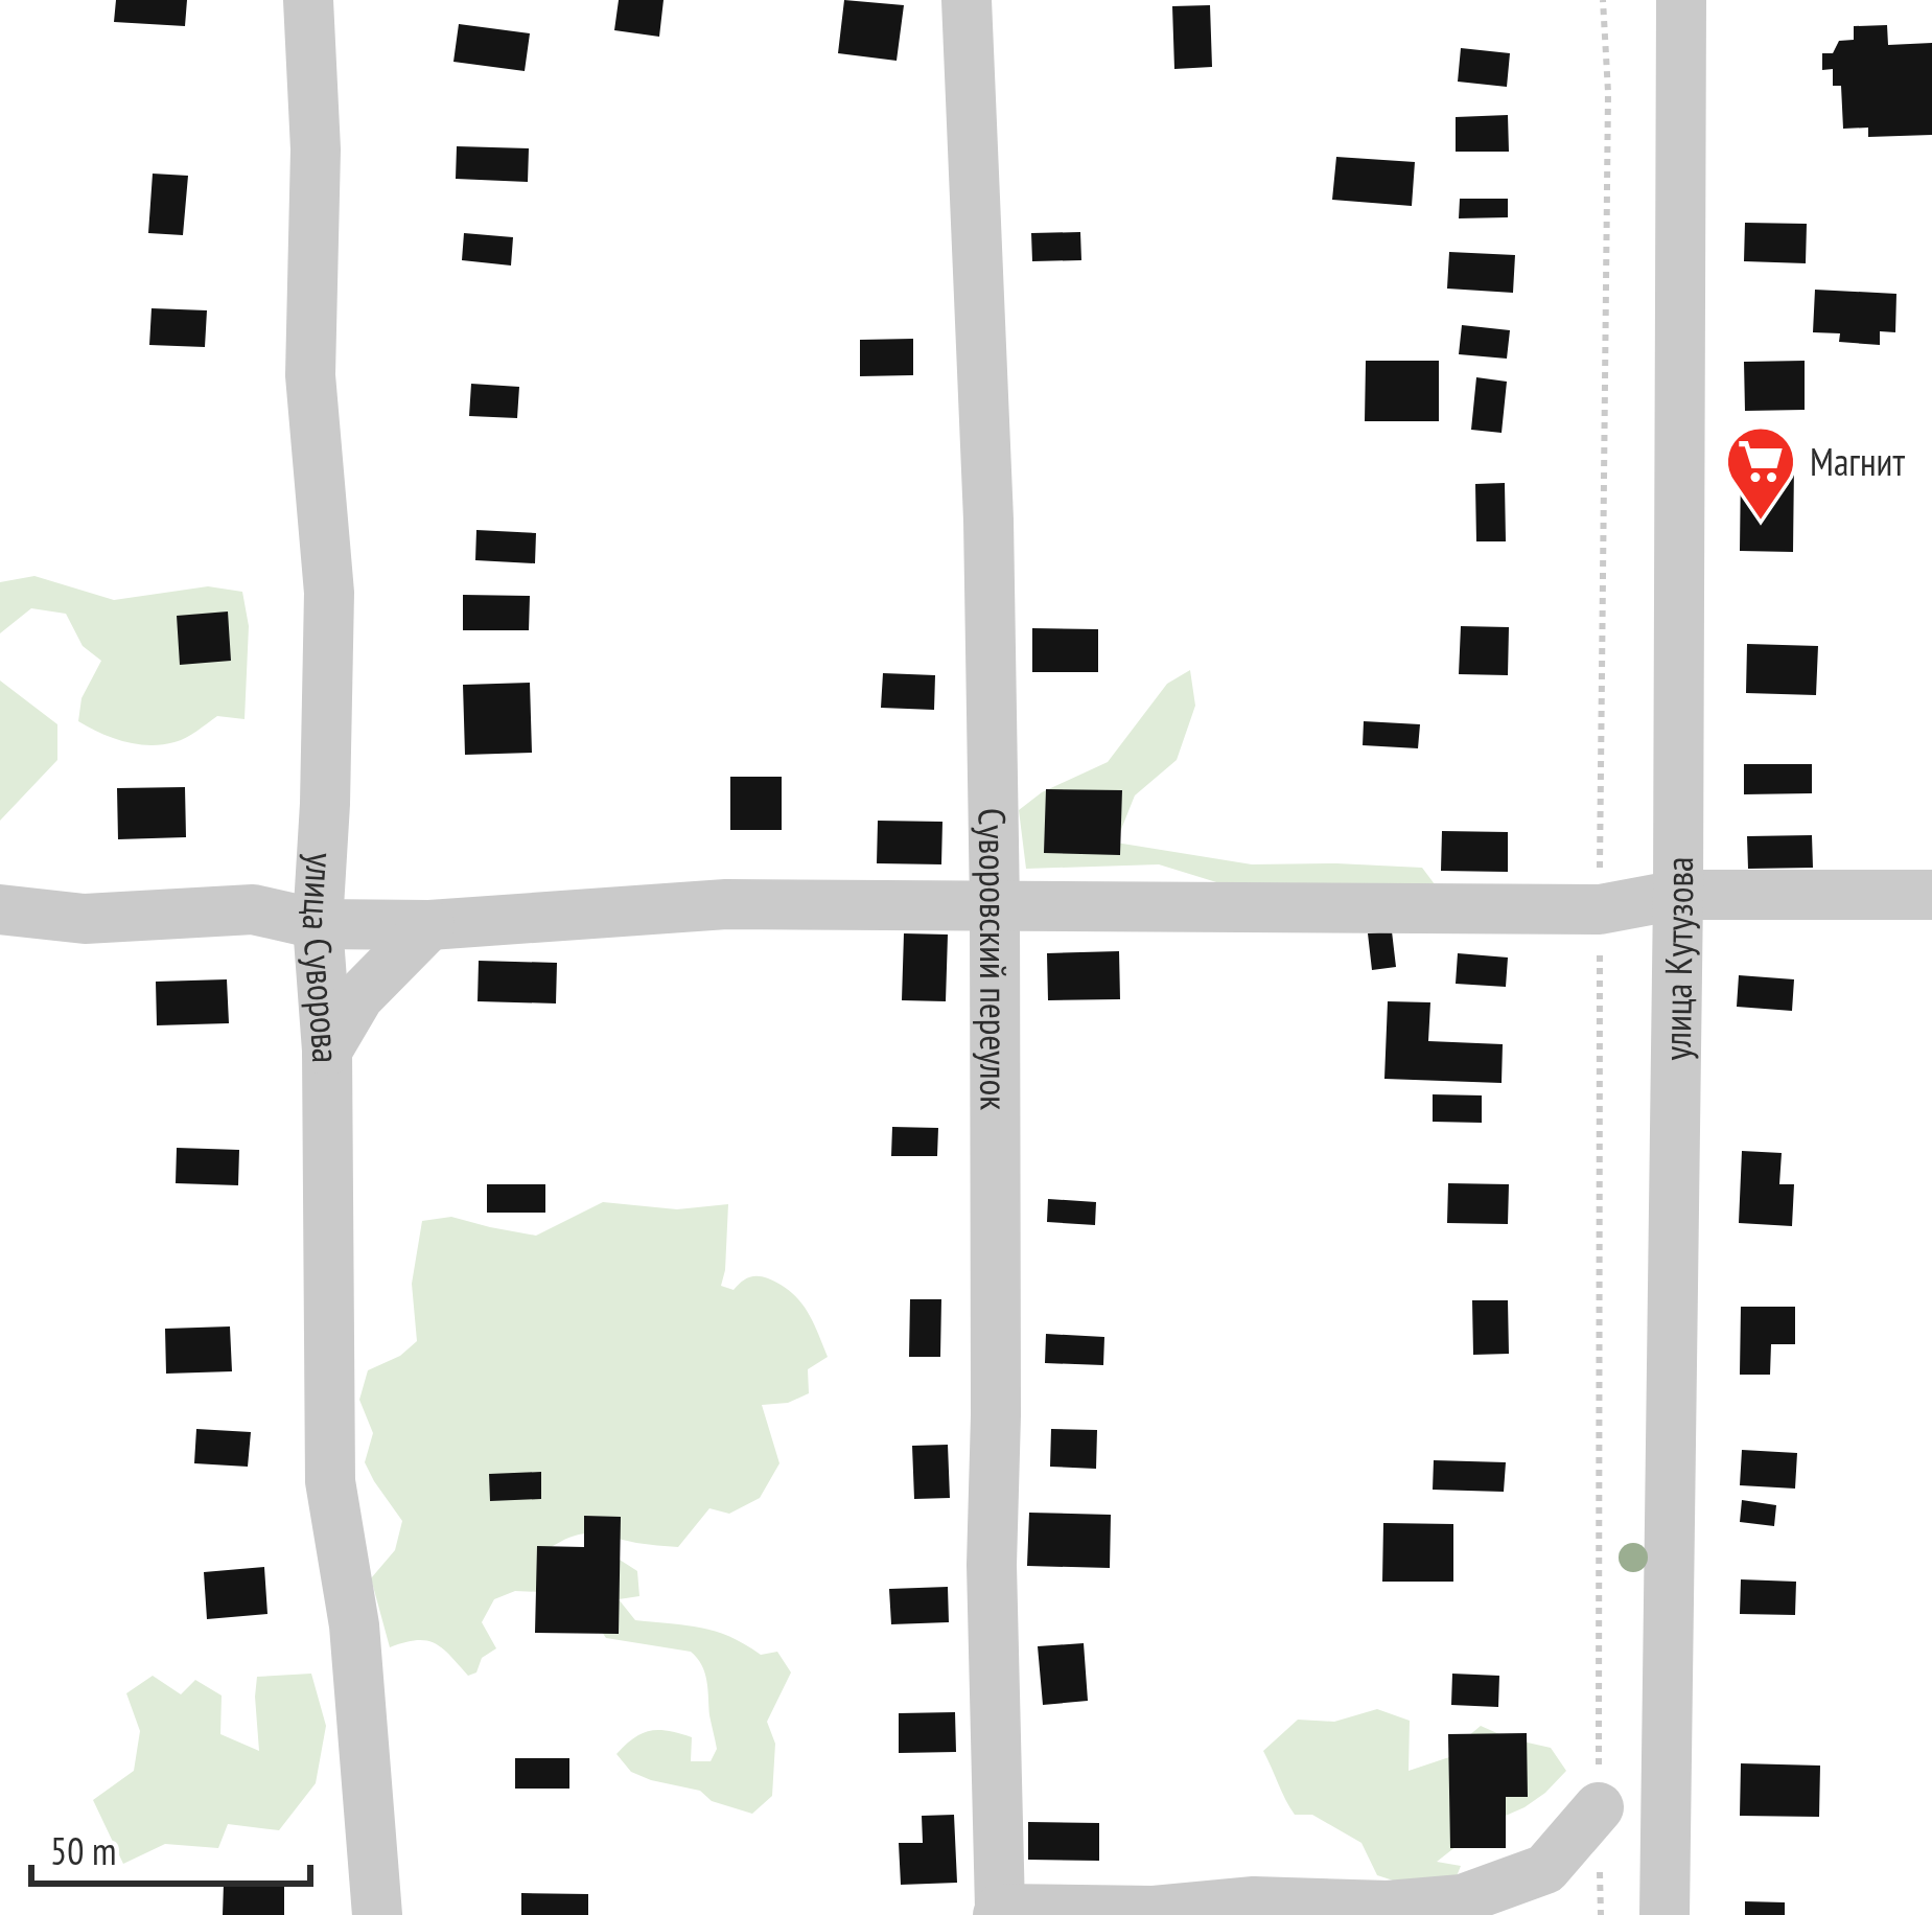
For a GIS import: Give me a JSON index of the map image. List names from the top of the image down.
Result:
{
  "streets": {
    "street": ["Суворовский переулок", "улица Кутузова", "улица Суворова"]
  },
  "places": {
    "supermarket": ["Магнит"]
  },
  "scale_bar": "50 m"
}
